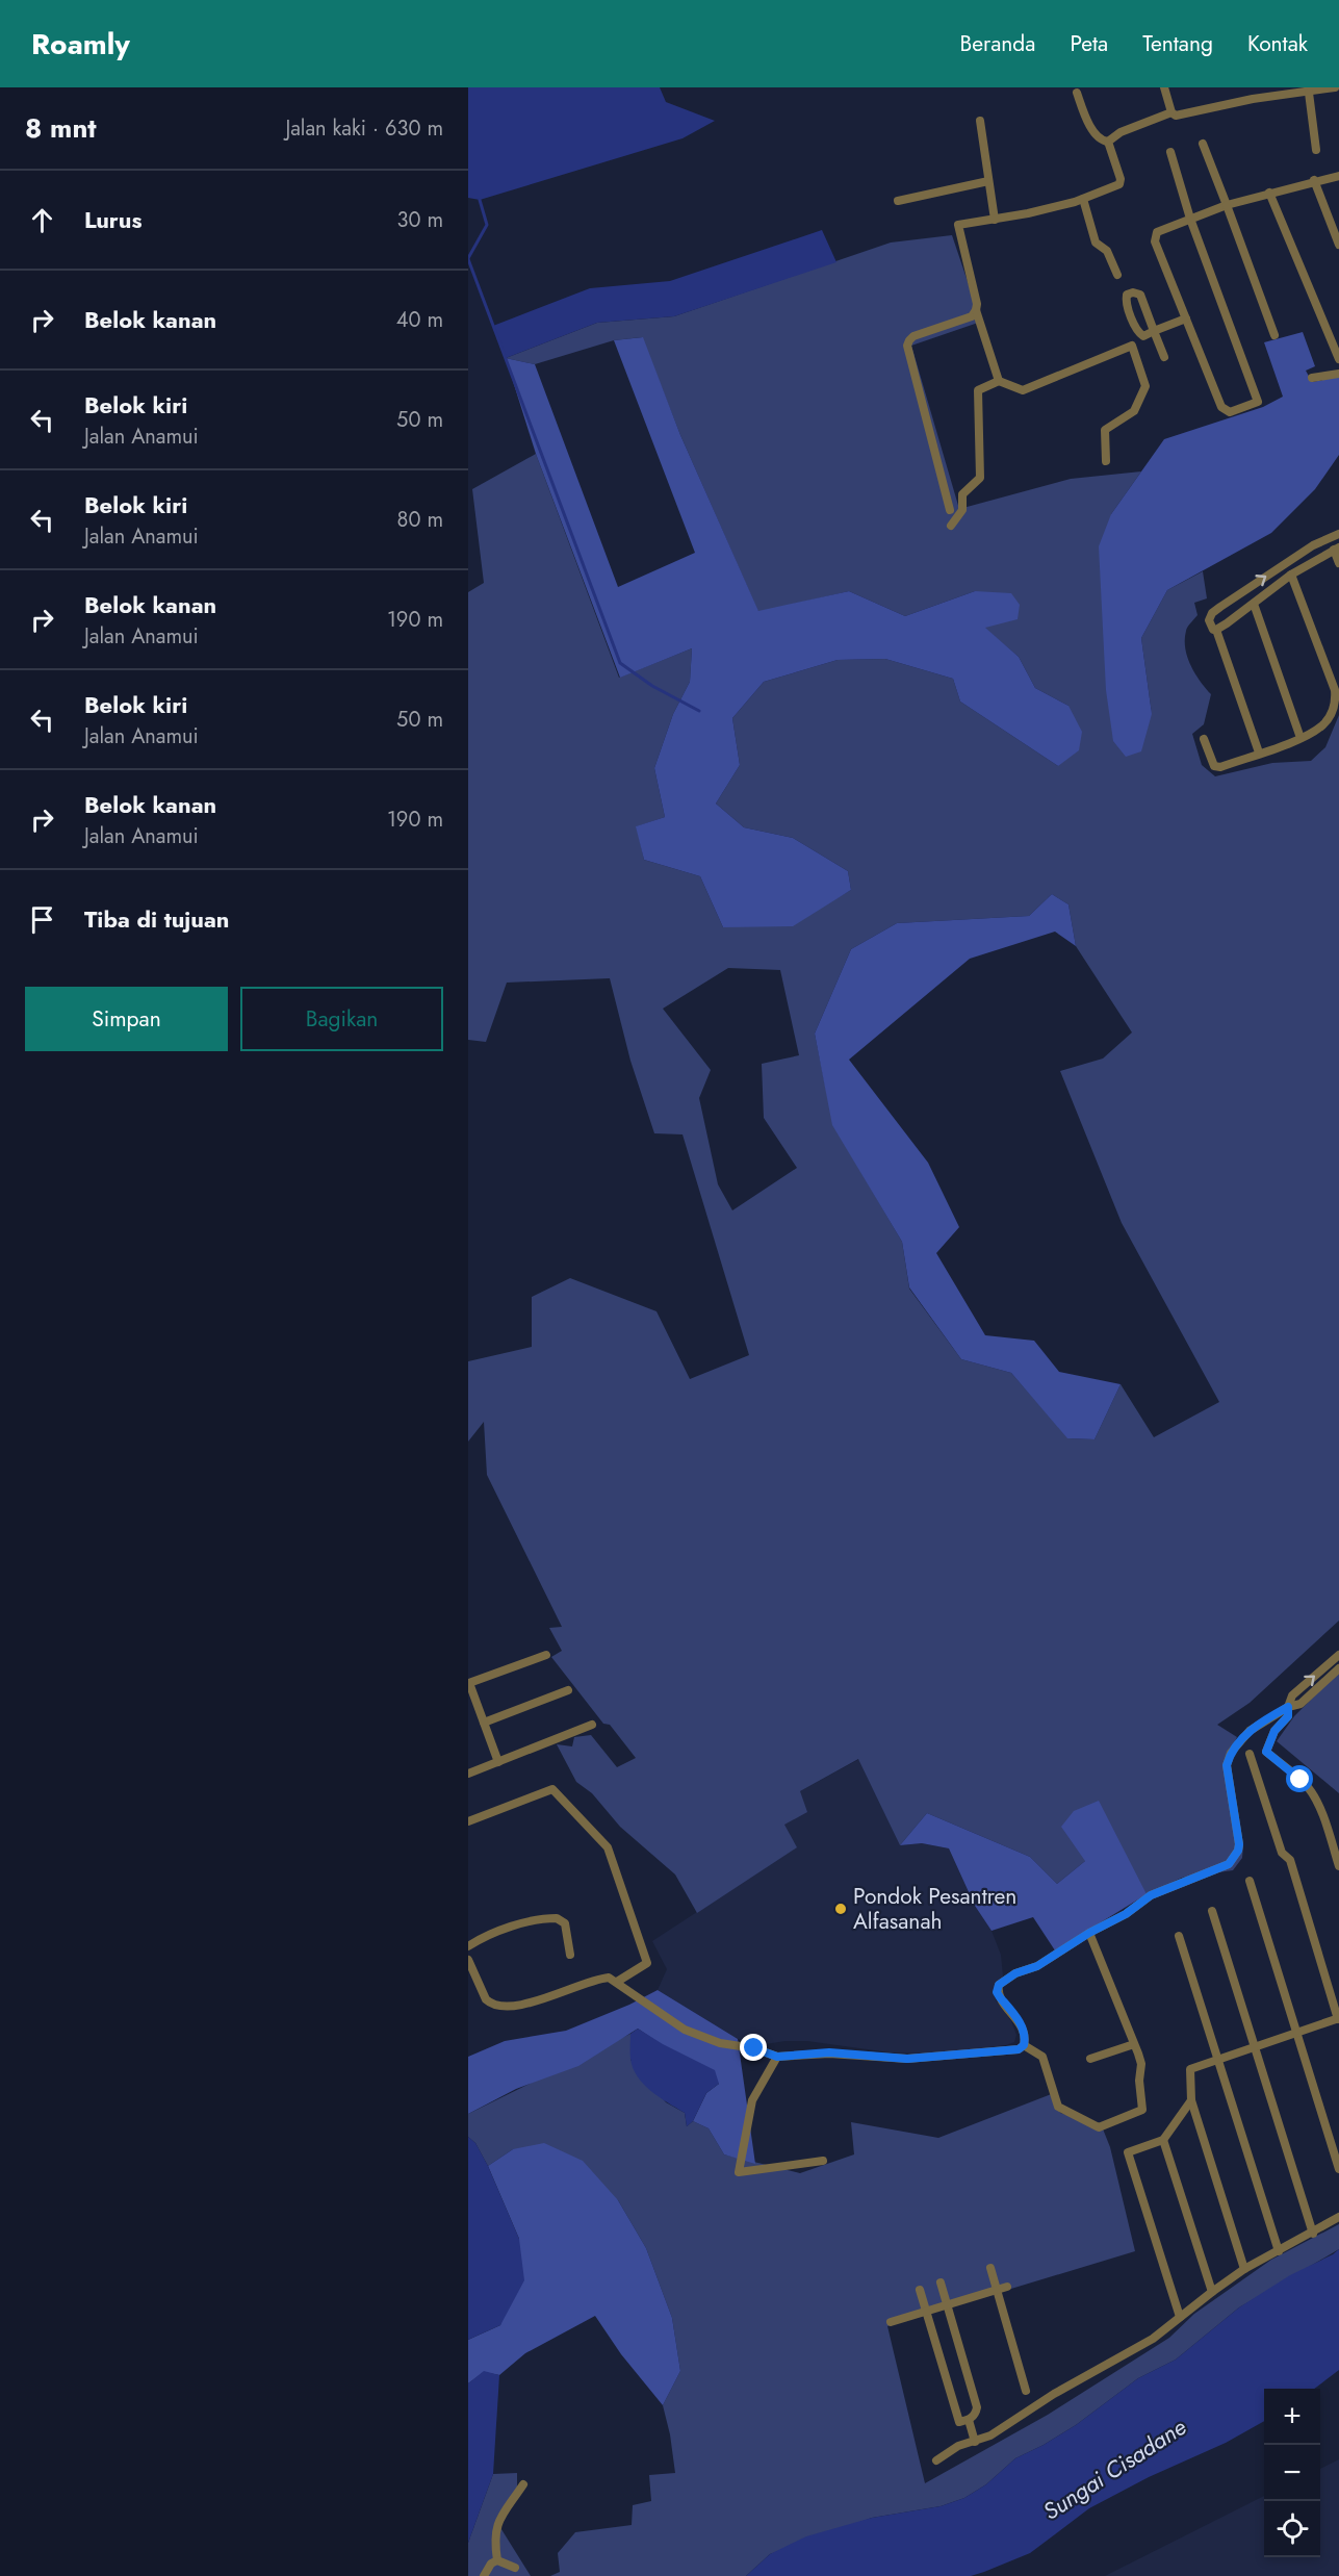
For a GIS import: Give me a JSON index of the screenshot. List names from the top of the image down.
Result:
{
  "water": ["Sungai Cisadane"],
  "places": ["Pondok Pesantren Alfasanah"],
  "page": {
    "header": "Roamly",
    "nav": [
      "Beranda",
      "Peta",
      "Tentang",
      "Kontak"
    ],
    "heading": ["8 mnt", "Jalan kaki · 630 m"],
    "list": [
      ["Lurus", "30 m"],
      ["Belok kanan", "40 m"],
      ["Belok kiri", "Jalan Anamui", "50 m"],
      ["Belok kiri", "Jalan Anamui", "80 m"],
      ["Belok kanan", "Jalan Anamui", "190 m"],
      ["Belok kiri", "Jalan Anamui", "50 m"],
      ["Belok kanan", "Jalan Anamui", "190 m"],
      "Tiba di tujuan"
    ],
    "buttons": ["Simpan", "Bagikan"],
    "map_buttons": ["+", "−"]
  }
}
